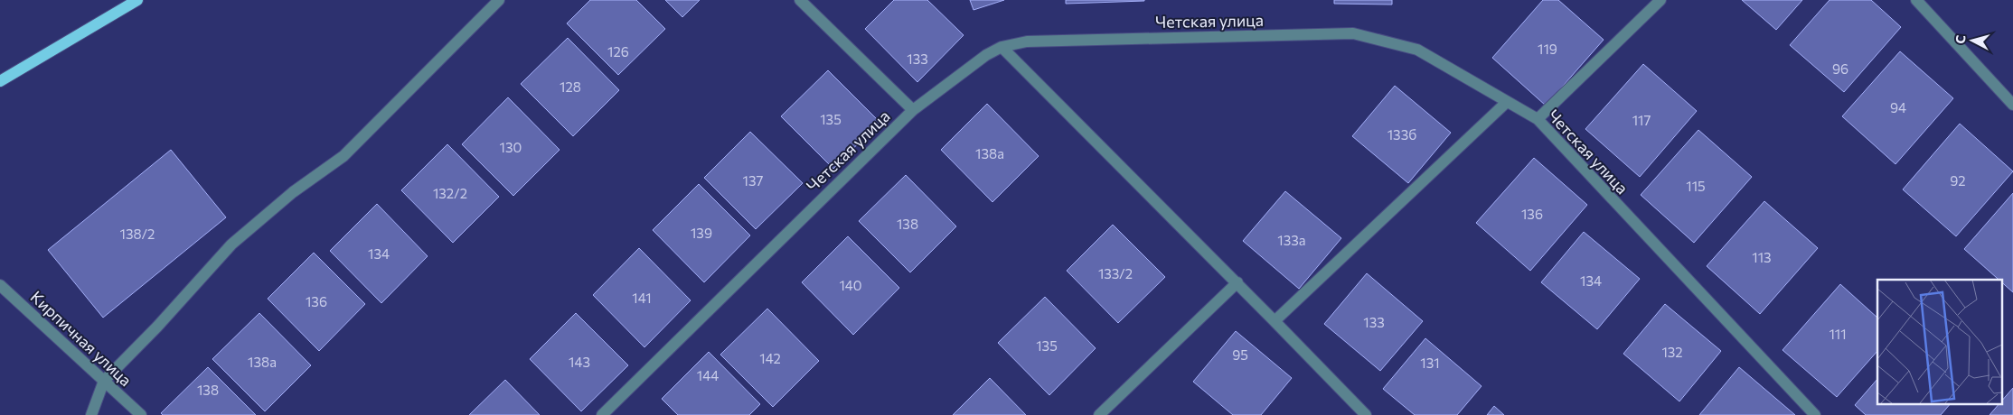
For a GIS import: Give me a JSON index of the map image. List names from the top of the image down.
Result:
{
  "streets": {
    "street": ["Четская улица", "Кирпичная улица"]
  },
  "house_numbers": [
    "119",
    "126",
    "133",
    "96",
    "128",
    "94",
    "135",
    "117",
    "133б",
    "130",
    "138а",
    "137",
    "92",
    "115",
    "132/2",
    "136",
    "138",
    "139",
    "138/2",
    "133а",
    "134",
    "113",
    "133/2",
    "134",
    "140",
    "141",
    "136",
    "133",
    "111",
    "135",
    "132",
    "95",
    "142",
    "138а",
    "143",
    "131",
    "144",
    "138"
  ],
  "north": "left"
}
